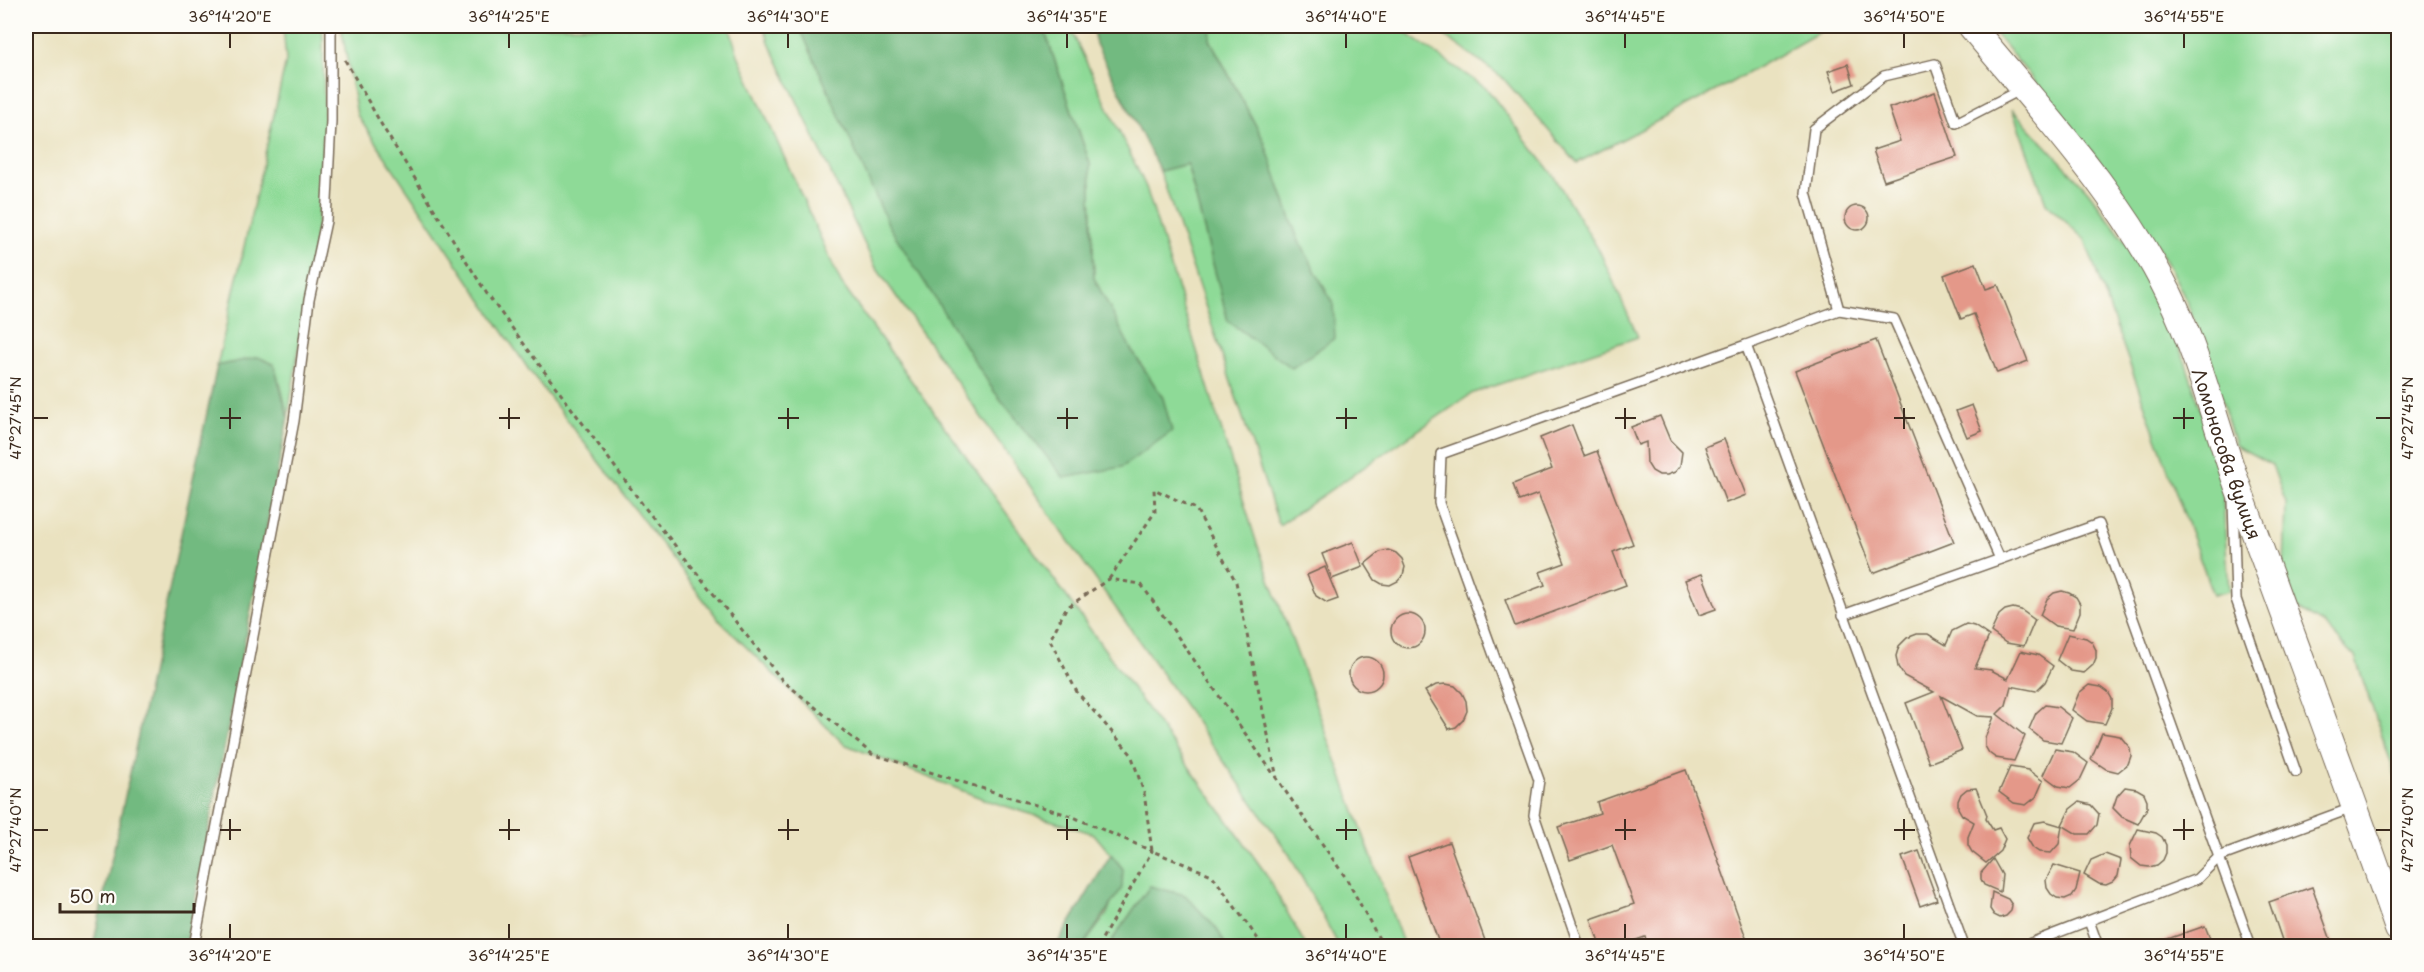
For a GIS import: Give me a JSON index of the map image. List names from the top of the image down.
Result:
{
  "streets": {
    "street": ["Ломоносова вулиця"]
  },
  "scale_bar": "50 m",
  "coordinates": [
    "36°14'20\"E",
    "36°14'25\"E",
    "36°14'30\"E",
    "36°14'35\"E",
    "36°14'40\"E",
    "36°14'45\"E",
    "36°14'50\"E",
    "36°14'55\"E",
    "47°27'45\"N",
    "47°27'40\"N"
  ]
}
